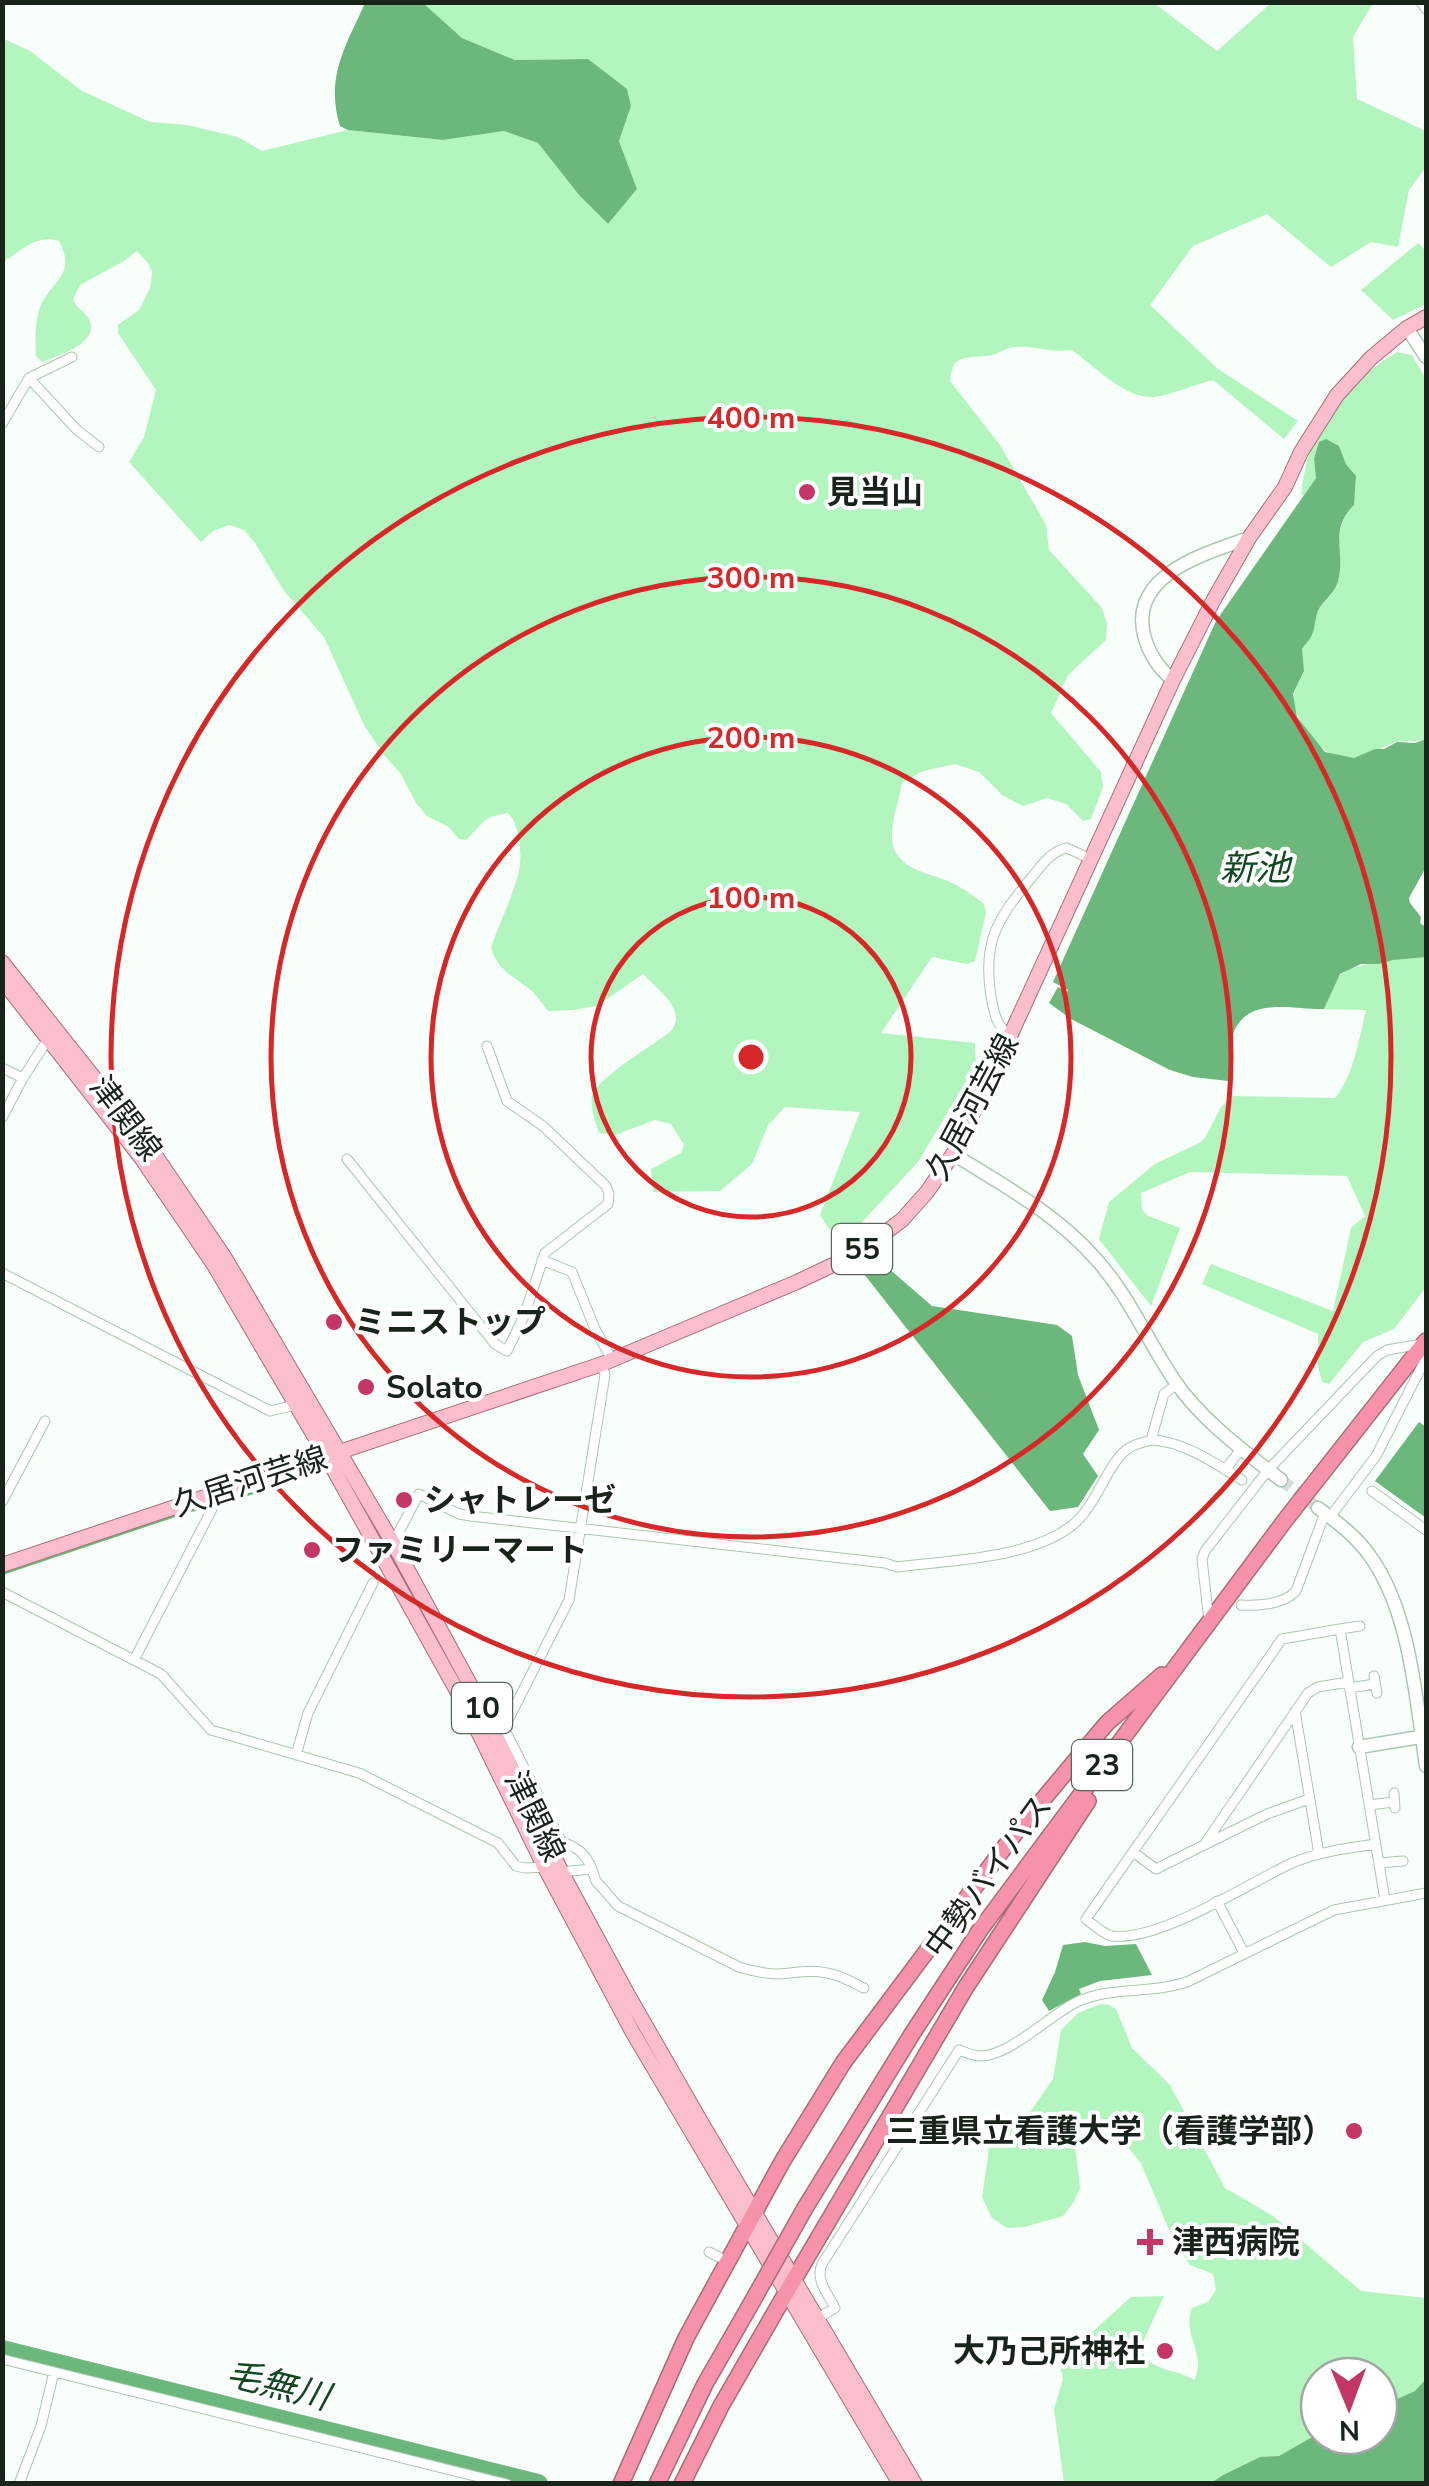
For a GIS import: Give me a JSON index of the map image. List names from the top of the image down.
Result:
{
  "streets": {
    "highway": ["23", "中勢バイパス"],
    "main road": [
      "久居河芸線",
      "津関線",
      "55",
      "10"
    ]
  },
  "crossings": [
    ["久居河芸線", "津関線"]
  ],
  "water": ["新池", "毛無川"],
  "places": {
    "other": [
      "見当山",
      "ミニストップ",
      "Solato",
      "シャトレーゼ",
      "ファミリーマート",
      "三重県立看護大学（看護学部）",
      "大乃己所神社"
    ],
    "health": ["津西病院"]
  },
  "north": "bottom",
  "rings": [
    "400 m",
    "300 m",
    "200 m",
    "100 m"
  ]
}
